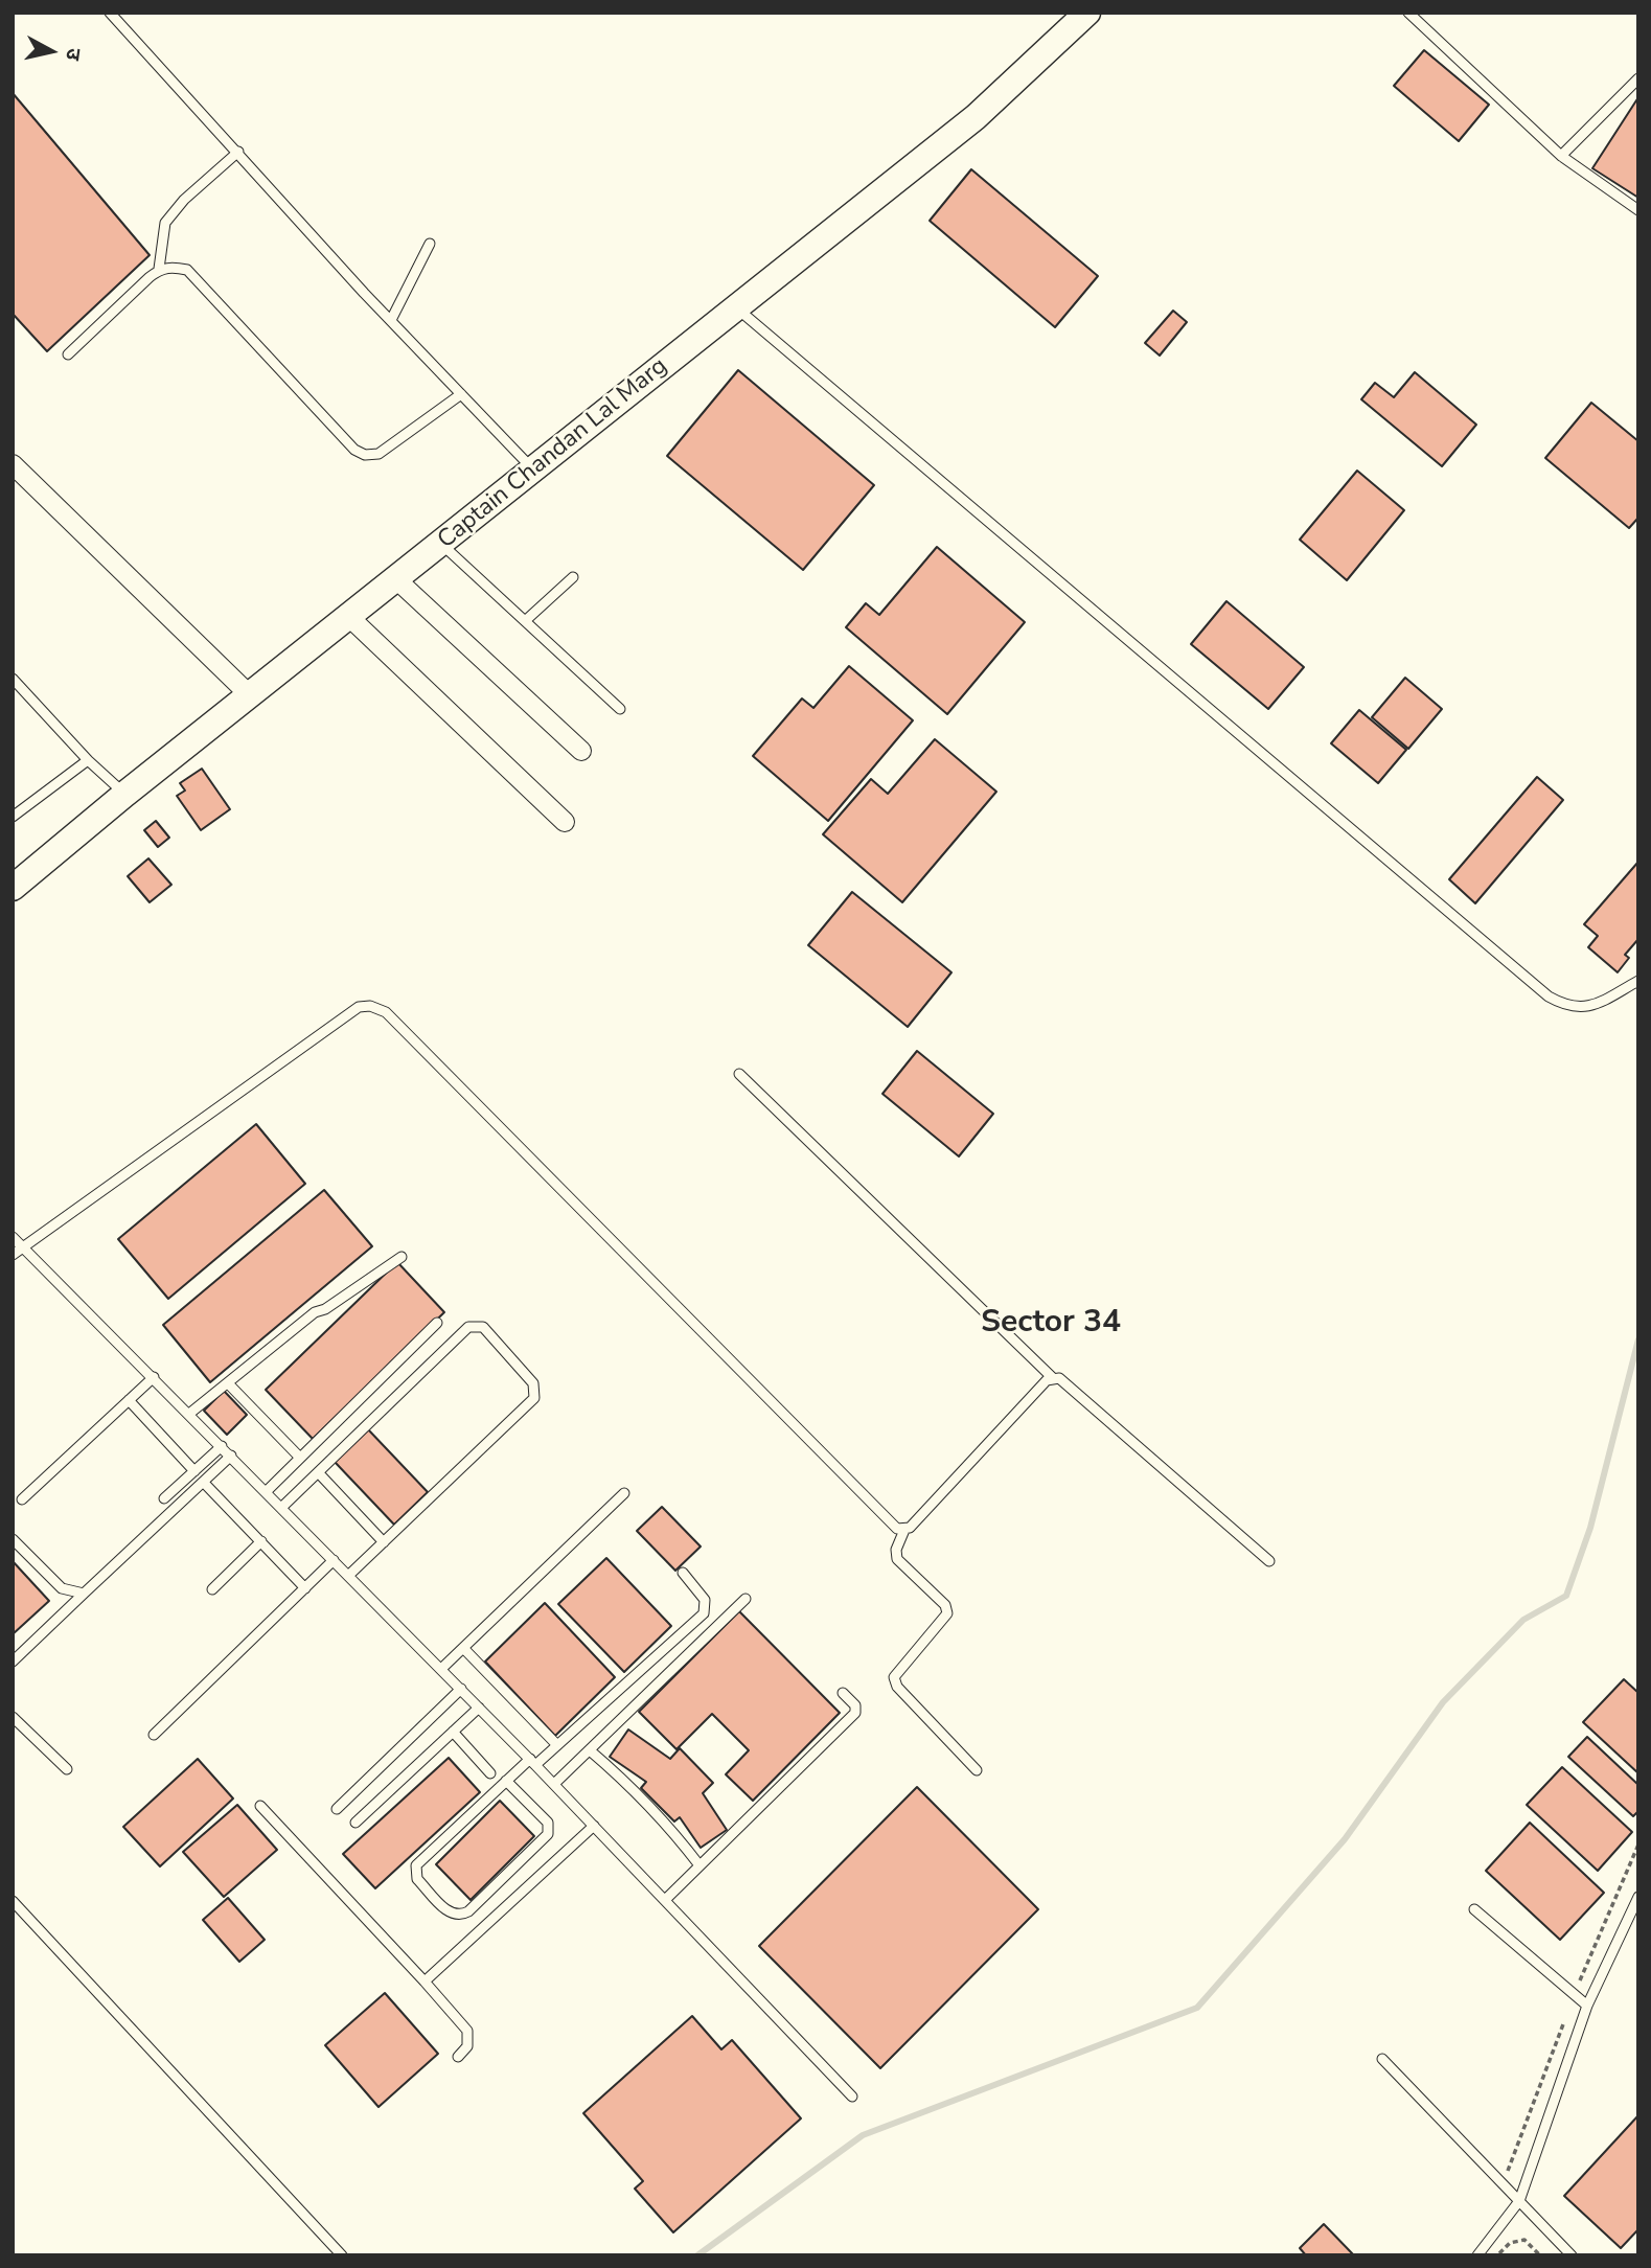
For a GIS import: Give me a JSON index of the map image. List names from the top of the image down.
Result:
{
  "streets": {
    "street": ["Captain Chandan Lal Marg"]
  },
  "districts": ["Sector 34"],
  "north": "right"
}
